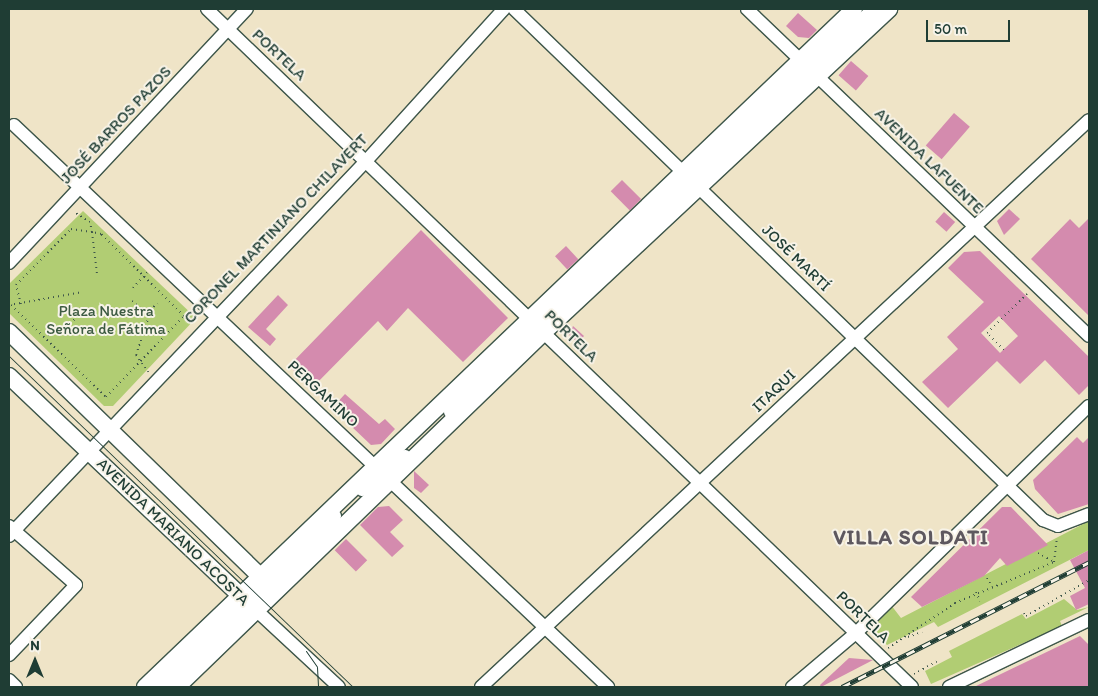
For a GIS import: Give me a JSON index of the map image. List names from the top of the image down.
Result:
{
  "streets": {
    "main road": ["AVENIDA MARIANO ACOSTA"],
    "street": [
      "PORTELA",
      "JOSÉ BARROS PAZOS",
      "AVENIDA LAFUENTE",
      "CORONEL MARTINIANO CHILAVERT",
      "JOSÉ MARTÍ",
      "ITAQUI",
      "PERGAMINO"
    ]
  },
  "crossings": [
    ["PORTELA", "JOSÉ BARROS PAZOS"],
    ["PORTELA", "CORONEL MARTINIANO CHILAVERT"],
    ["PORTELA", "ITAQUI"],
    ["JOSÉ BARROS PAZOS", "PERGAMINO"],
    ["AVENIDA LAFUENTE", "ITAQUI"],
    ["CORONEL MARTINIANO CHILAVERT", "PERGAMINO"],
    ["CORONEL MARTINIANO CHILAVERT", "AVENIDA MARIANO ACOSTA"],
    ["JOSÉ MARTÍ", "ITAQUI"],
    ["ITAQUI", "PERGAMINO"]
  ],
  "districts": ["VILLA SOLDATI"],
  "parks": ["Plaza Nuestra Señora de Fátima"],
  "scale_bar": "50 m",
  "north": "top"
}
